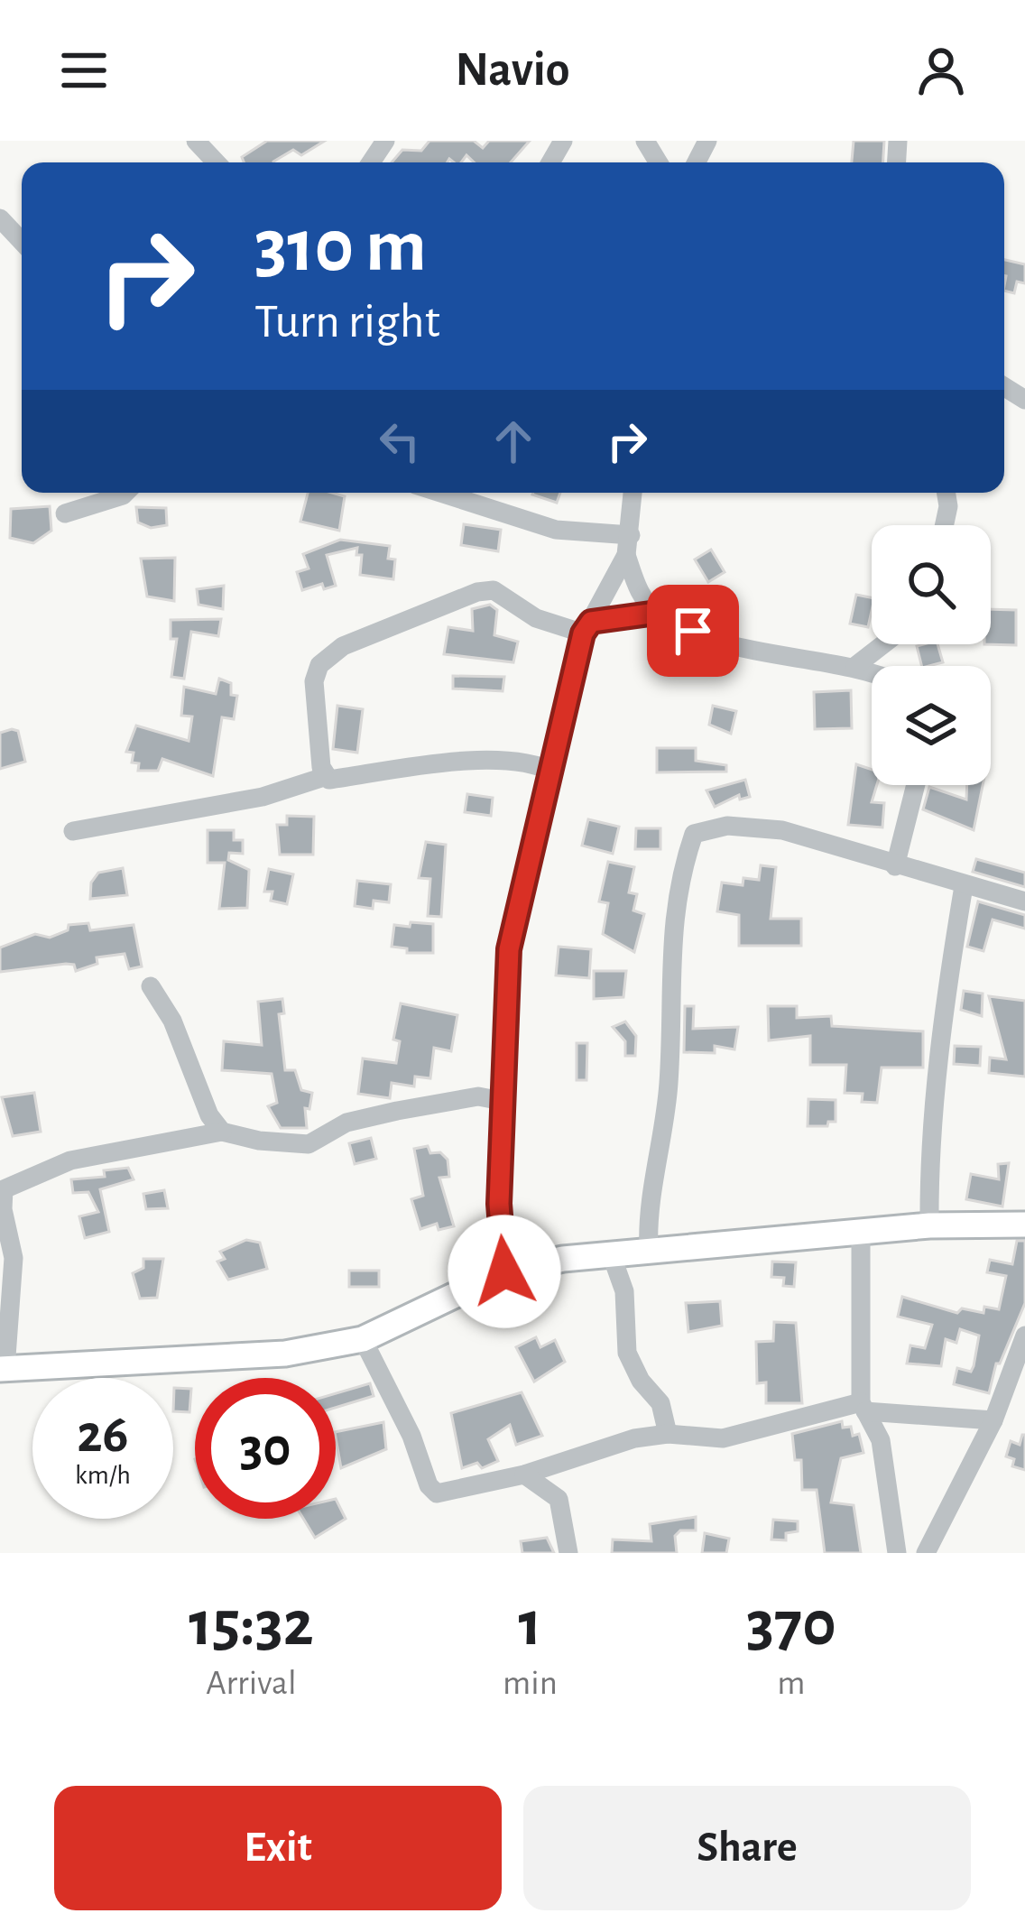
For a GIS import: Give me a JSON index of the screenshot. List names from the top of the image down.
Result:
{
  "page": {
    "header": "Navio",
    "turn": ["310 m", "Turn right"],
    "speed": "26 km/h",
    "limit": "30",
    "eta": [
      "15:32",
      "Arrival",
      "1",
      "min",
      "370",
      "m"
    ],
    "buttons": ["Exit", "Share"]
  }
}
